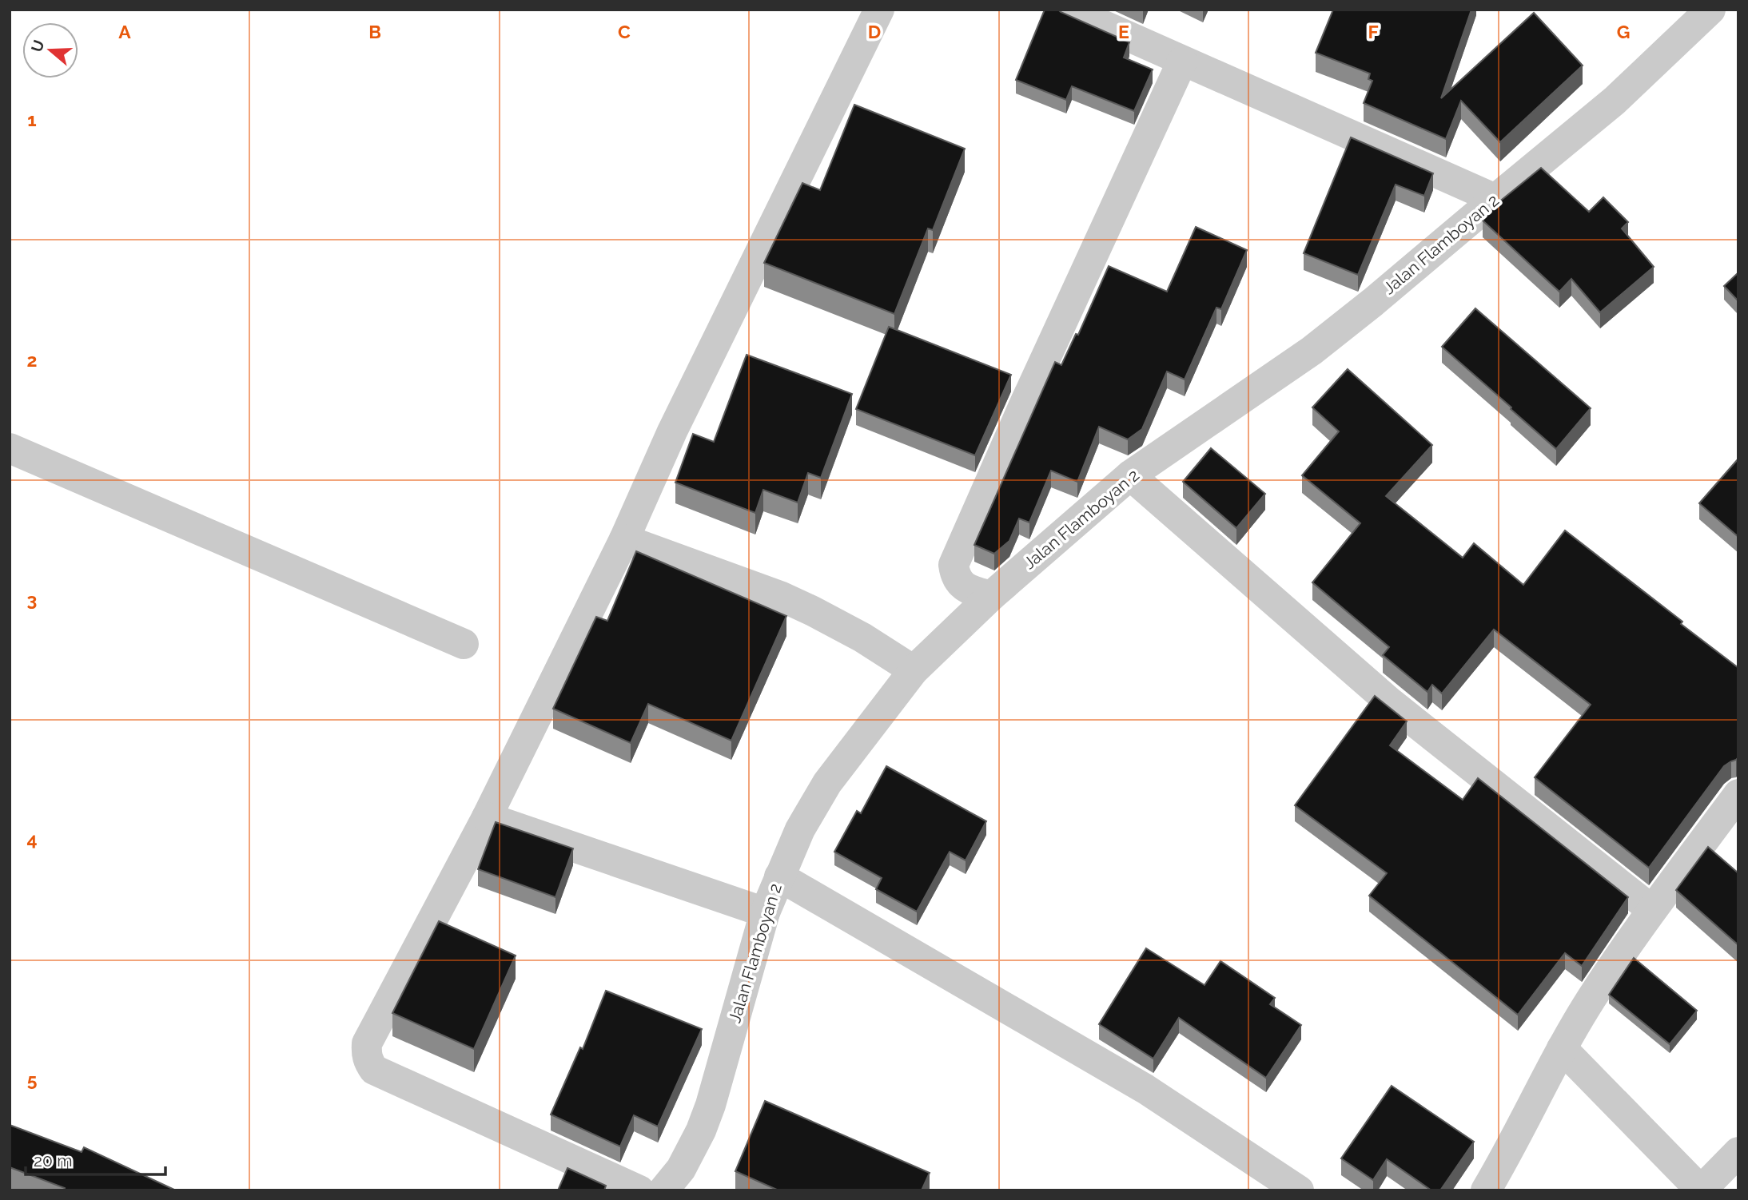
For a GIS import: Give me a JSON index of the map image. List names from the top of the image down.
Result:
{
  "streets": {
    "street": ["Jalan Flamboyan 2"]
  },
  "scale_bar": "20 m",
  "north": "left",
  "grid": {
    "columns": [
      "A",
      "B",
      "C",
      "D",
      "E",
      "F",
      "G"
    ],
    "rows": [
      "1",
      "2",
      "3",
      "4",
      "5"
    ]
  }
}
